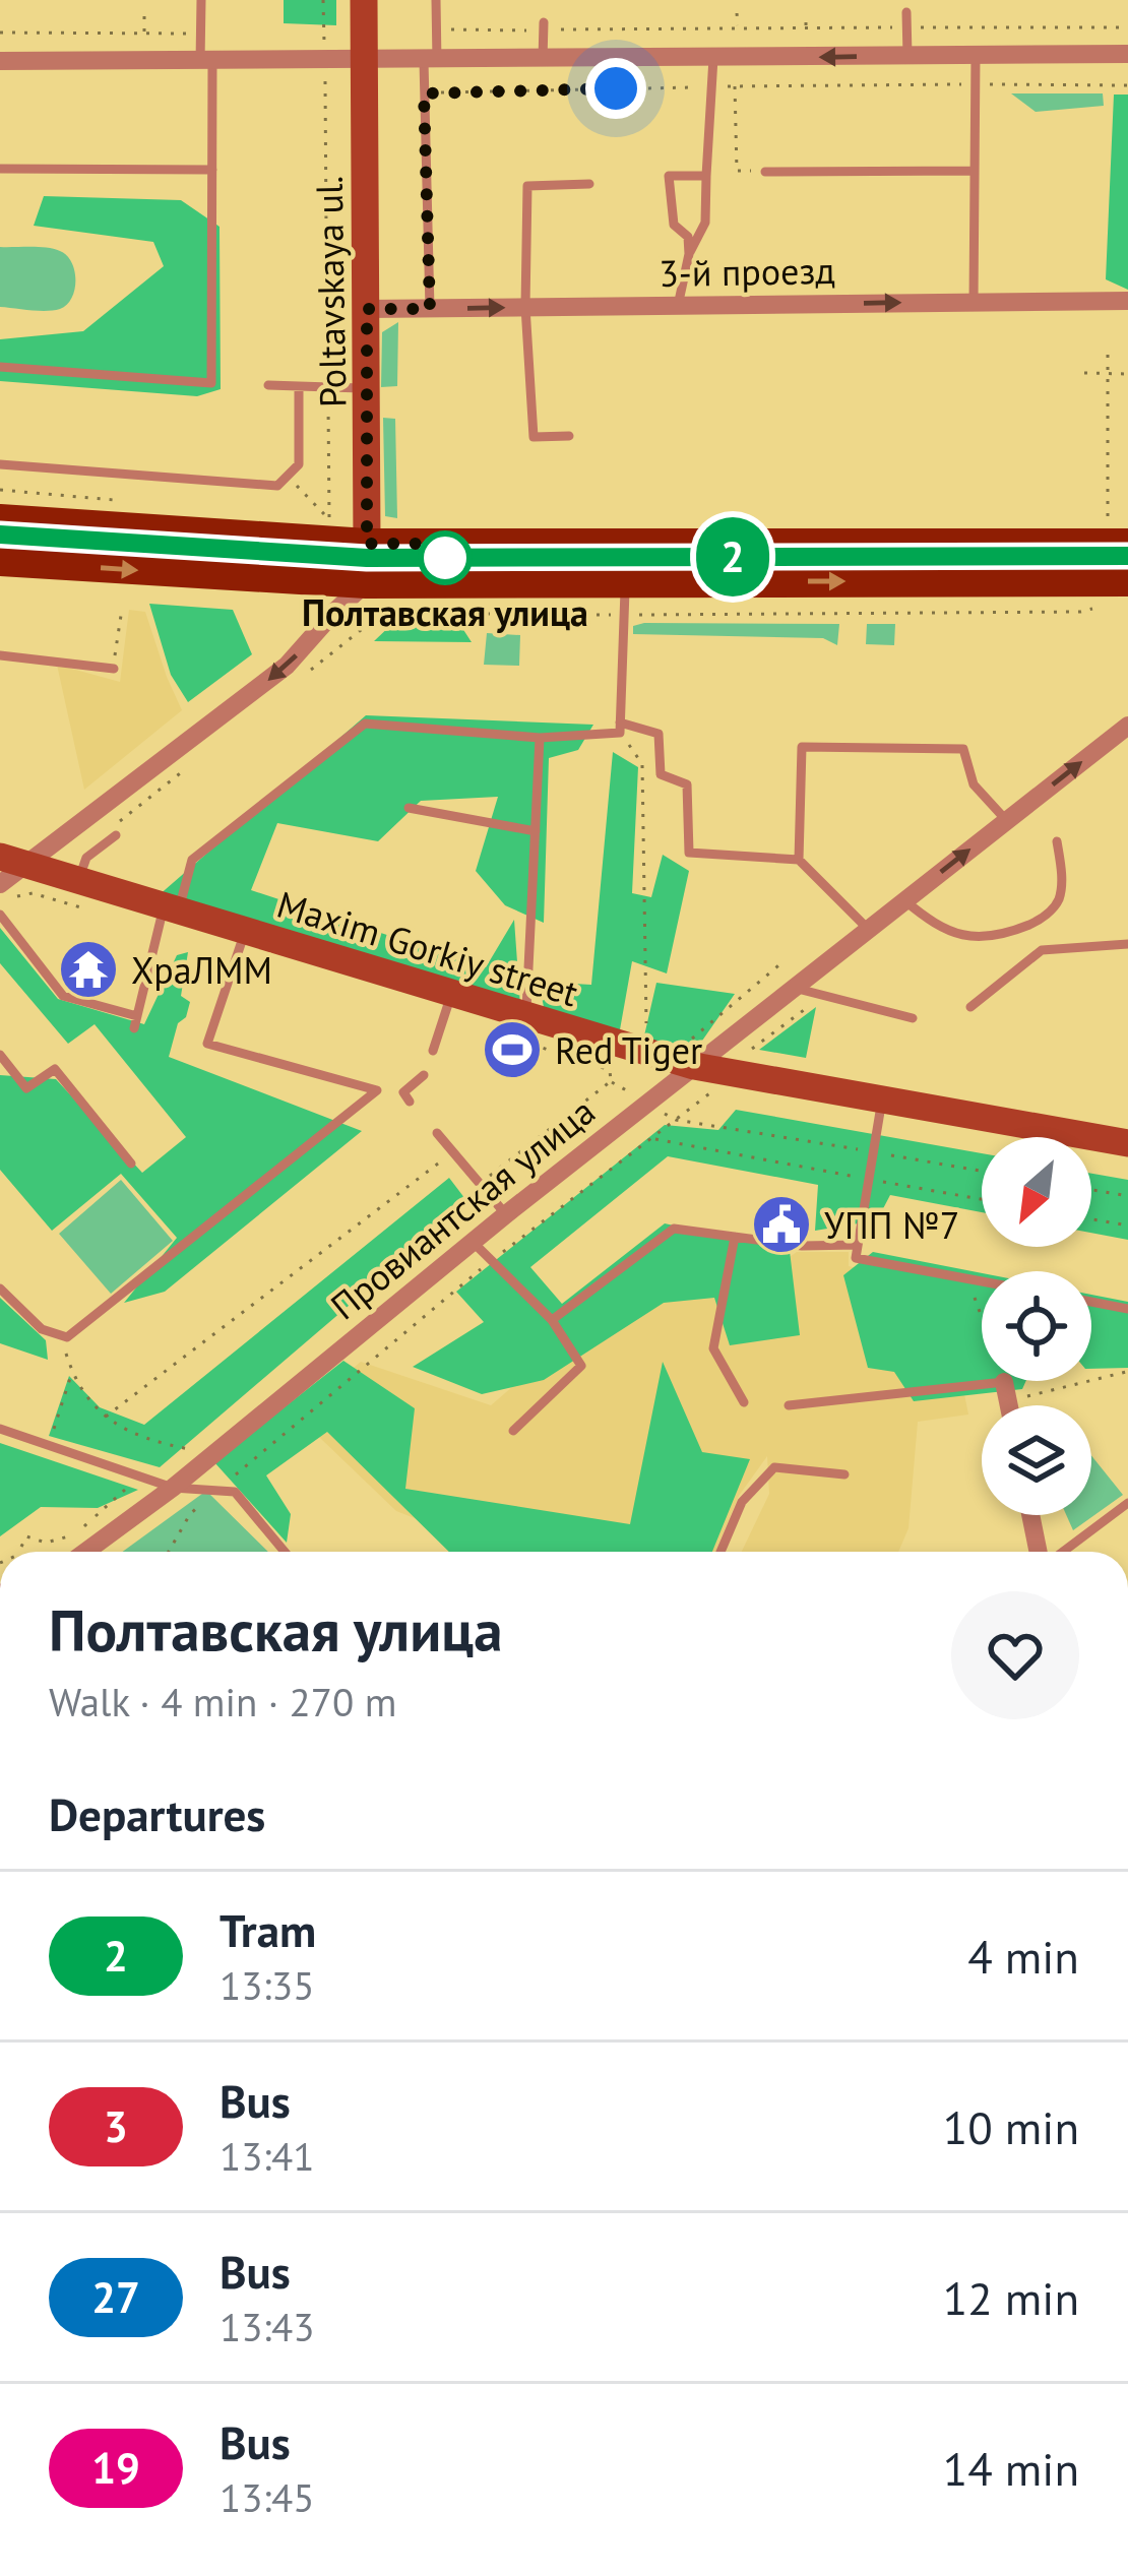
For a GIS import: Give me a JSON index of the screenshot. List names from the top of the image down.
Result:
{
  "streets": {
    "street": [
      "3-й проезд",
      "Poltavskaya ul.",
      "Maxim Gorkiy street",
      "Провиантская улица"
    ]
  },
  "crossings": [
    ["3-й проезд", "Poltavskaya ul."],
    ["Maxim Gorkiy street", "Провиантская улица"]
  ],
  "one_way": ["3-й проезд"],
  "places": {
    "other": ["Полтавская улица"],
    "temple": ["ХраЛММ"],
    "sports": ["Red Tiger"],
    "public building": ["УПП №7"]
  },
  "lines": ["tram line 2"],
  "north": "bottom left",
  "page": {
    "on_map": "2",
    "heading": [
      ["Полтавская улица", "Walk · 4 min · 270 m"],
      "Departures"
    ],
    "list": [
      {
        "mark": "2",
        "name": "Tram",
        "note": "13:35",
        "value": "4 min"
      },
      {
        "mark": "3",
        "name": "Bus",
        "note": "13:41",
        "value": "10 min"
      },
      {
        "mark": "27",
        "name": "Bus",
        "note": "13:43",
        "value": "12 min"
      },
      {
        "mark": "19",
        "name": "Bus",
        "note": "13:45",
        "value": "14 min"
      }
    ]
  }
}
